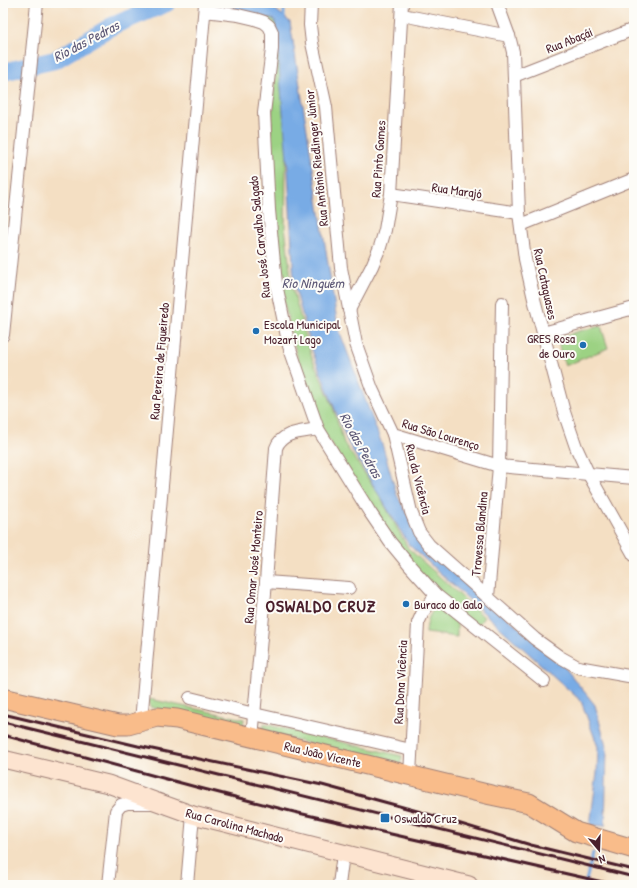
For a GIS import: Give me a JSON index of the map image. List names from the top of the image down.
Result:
{
  "streets": {
    "main road": ["Rua João Vicente", "Rua Carolina Machado"],
    "street": [
      "Rua Abaçái",
      "Rua Antônio Riedlinger Júnior",
      "Rua Pinto Gomes",
      "Rua Marajó",
      "Rua José Carvalho Salgado",
      "Rua Cataguases",
      "Rua Pereira de Figueiredo",
      "Rua São Lourenço",
      "Rua da Vicência",
      "Travessa Blandina",
      "Rua Omar José Monteiro",
      "Rua Dona Vicência"
    ]
  },
  "crossings": [
    ["Rua Abaçái", "Rua Cataguases"],
    ["Rua Antônio Riedlinger Júnior", "Rua Pinto Gomes"],
    ["Rua Antônio Riedlinger Júnior", "Rua São Lourenço"],
    ["Rua Pinto Gomes", "Rua Marajó"],
    ["Rua Pinto Gomes", "Rua São Lourenço"],
    ["Rua Marajó", "Rua Cataguases"],
    ["Rua José Carvalho Salgado", "Rua Pereira de Figueiredo"],
    ["Rua José Carvalho Salgado", "Rua Omar José Monteiro"],
    ["Rua José Carvalho Salgado", "Rua Dona Vicência"],
    ["Rua Cataguases", "Rua São Lourenço"],
    ["Rua Pereira de Figueiredo", "Rua João Vicente"],
    ["Rua São Lourenço", "Rua da Vicência"],
    ["Rua São Lourenço", "Travessa Blandina"],
    ["Rua da Vicência", "Travessa Blandina"],
    ["Rua Omar José Monteiro", "Rua João Vicente"],
    ["Rua Dona Vicência", "Rua João Vicente"]
  ],
  "districts": ["OSWALDO CRUZ"],
  "water": ["Rio das Pedras", "Rio Ninguém"],
  "places": {
    "other": ["Escola Municipal Mozart Lago", "GRES Rosa de Ouro", "Buraco do Galo"],
    "transit": ["Oswaldo Cruz"]
  },
  "north": "bottom"
}
